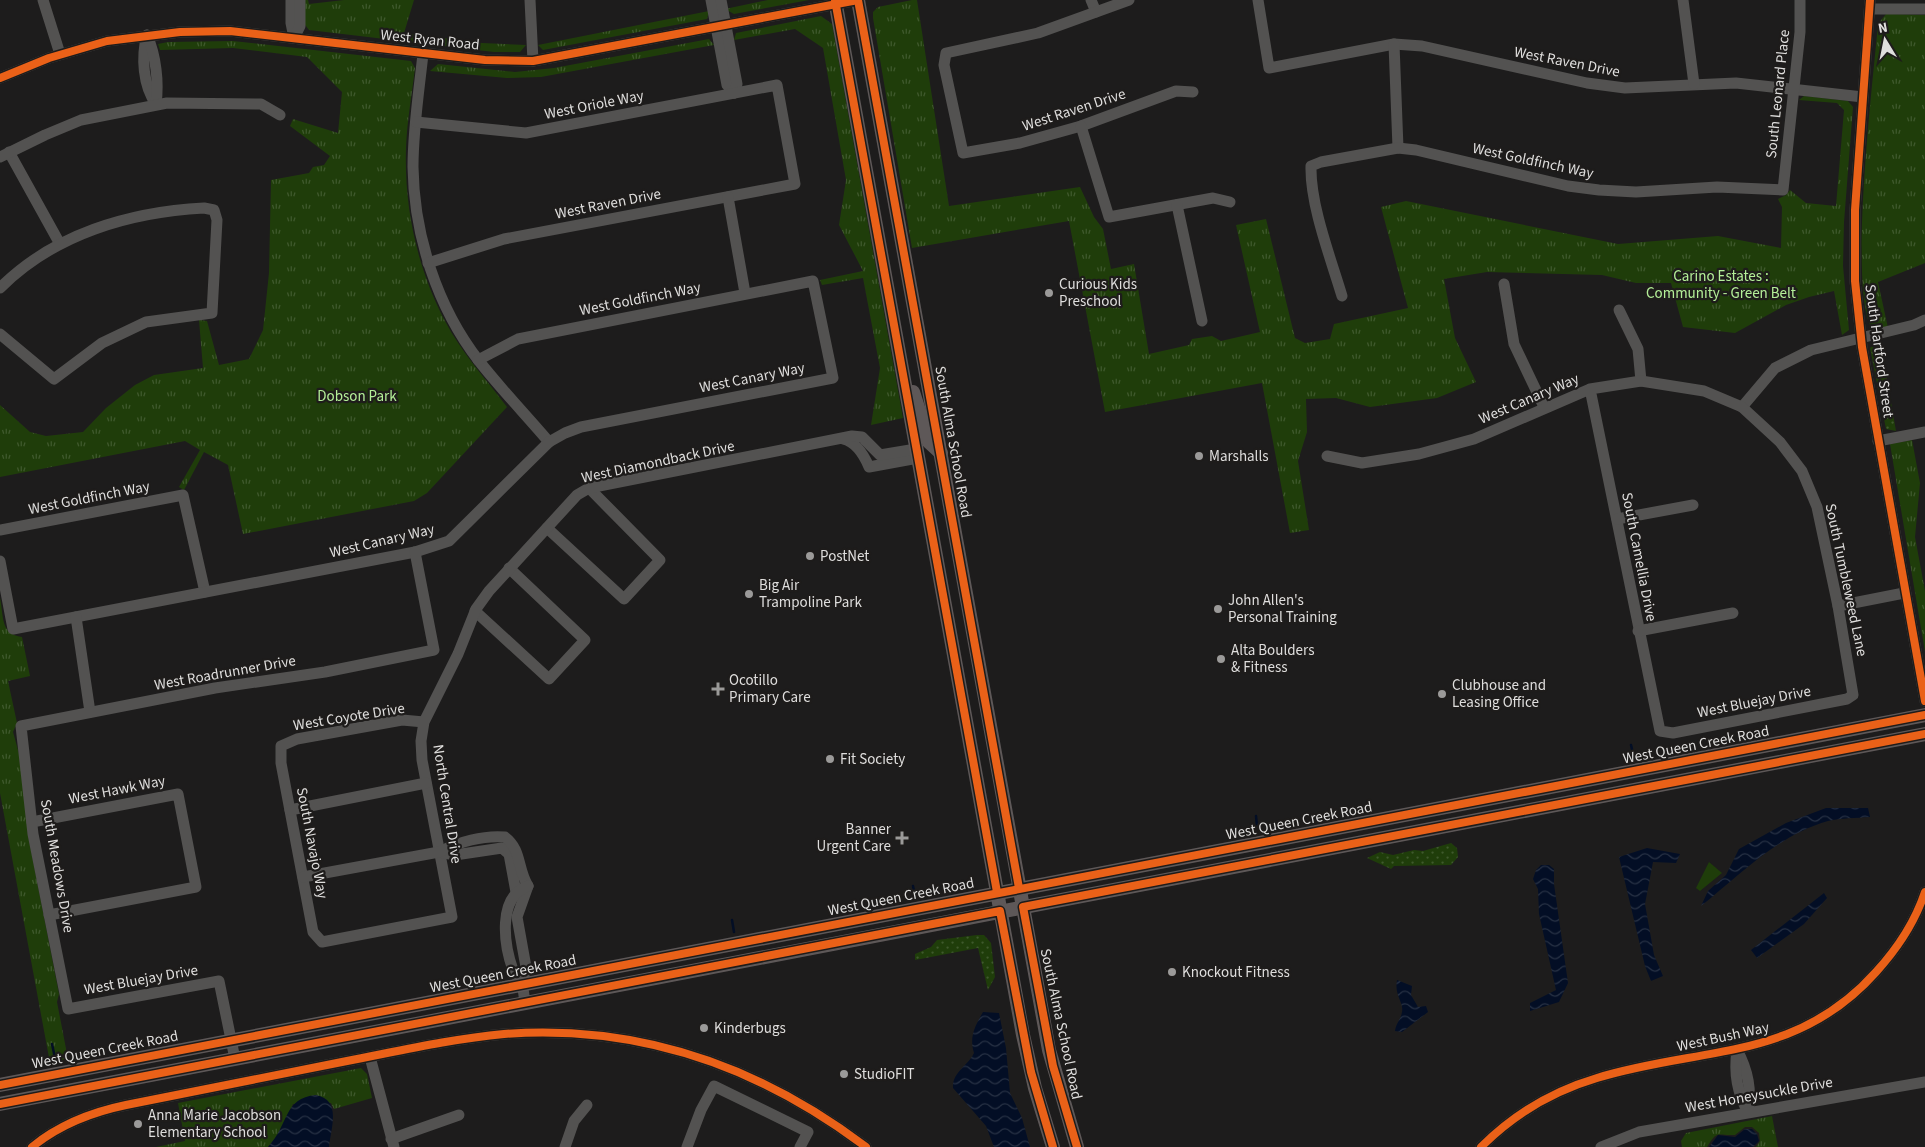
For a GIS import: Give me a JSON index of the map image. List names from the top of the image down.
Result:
{
  "streets": {
    "main road": ["South Alma School Road", "West Queen Creek Road"],
    "street": [
      "West Ryan Road",
      "West Raven Drive",
      "South Leonard Place",
      "West Oriole Way",
      "West Goldfinch Way",
      "South Hartford Street",
      "West Canary Way",
      "West Diamondback Drive",
      "South Camellia Drive",
      "South Tumbleweed Lane",
      "West Roadrunner Drive",
      "West Bluejay Drive",
      "West Coyote Drive",
      "West Hawk Way",
      "North Central Drive",
      "South Navajo Way",
      "South Meadows Drive",
      "West Bush Way",
      "West Honeysuckle Drive"
    ]
  },
  "crossings": [
    ["West Ryan Road", "South Alma School Road"],
    ["West Raven Drive", "South Leonard Place"],
    ["West Raven Drive", "West Oriole Way"],
    ["West Raven Drive", "South Hartford Street"],
    ["South Leonard Place", "West Goldfinch Way"],
    ["West Goldfinch Way", "West Canary Way"],
    ["West Canary Way", "South Camellia Drive"],
    ["West Canary Way", "South Tumbleweed Lane"],
    ["West Canary Way", "West Roadrunner Drive"],
    ["South Alma School Road", "West Queen Creek Road"],
    ["West Diamondback Drive", "North Central Drive"],
    ["South Camellia Drive", "West Bluejay Drive"],
    ["South Tumbleweed Lane", "West Bluejay Drive"],
    ["West Roadrunner Drive", "South Meadows Drive"],
    ["West Bluejay Drive", "West Queen Creek Road"],
    ["West Bluejay Drive", "South Meadows Drive"],
    ["West Coyote Drive", "North Central Drive"],
    ["West Coyote Drive", "South Navajo Way"],
    ["West Hawk Way", "South Meadows Drive"],
    ["North Central Drive", "South Navajo Way"]
  ],
  "parks": ["Carino Estates : Community - Green Belt", "Dobson Park"],
  "places": {
    "other": [
      "Curious Kids Preschool",
      "Marshalls",
      "PostNet",
      "Big Air Trampoline Park",
      "John Allen's Personal Training",
      "Alta Boulders & Fitness",
      "Clubhouse and Leasing Office",
      "Fit Society",
      "Knockout Fitness",
      "Kinderbugs",
      "StudioFIT",
      "Anna Marie Jacobson Elementary School"
    ],
    "health": ["Ocotillo Primary Care", "Banner Urgent Care"]
  },
  "north": "top"
}
